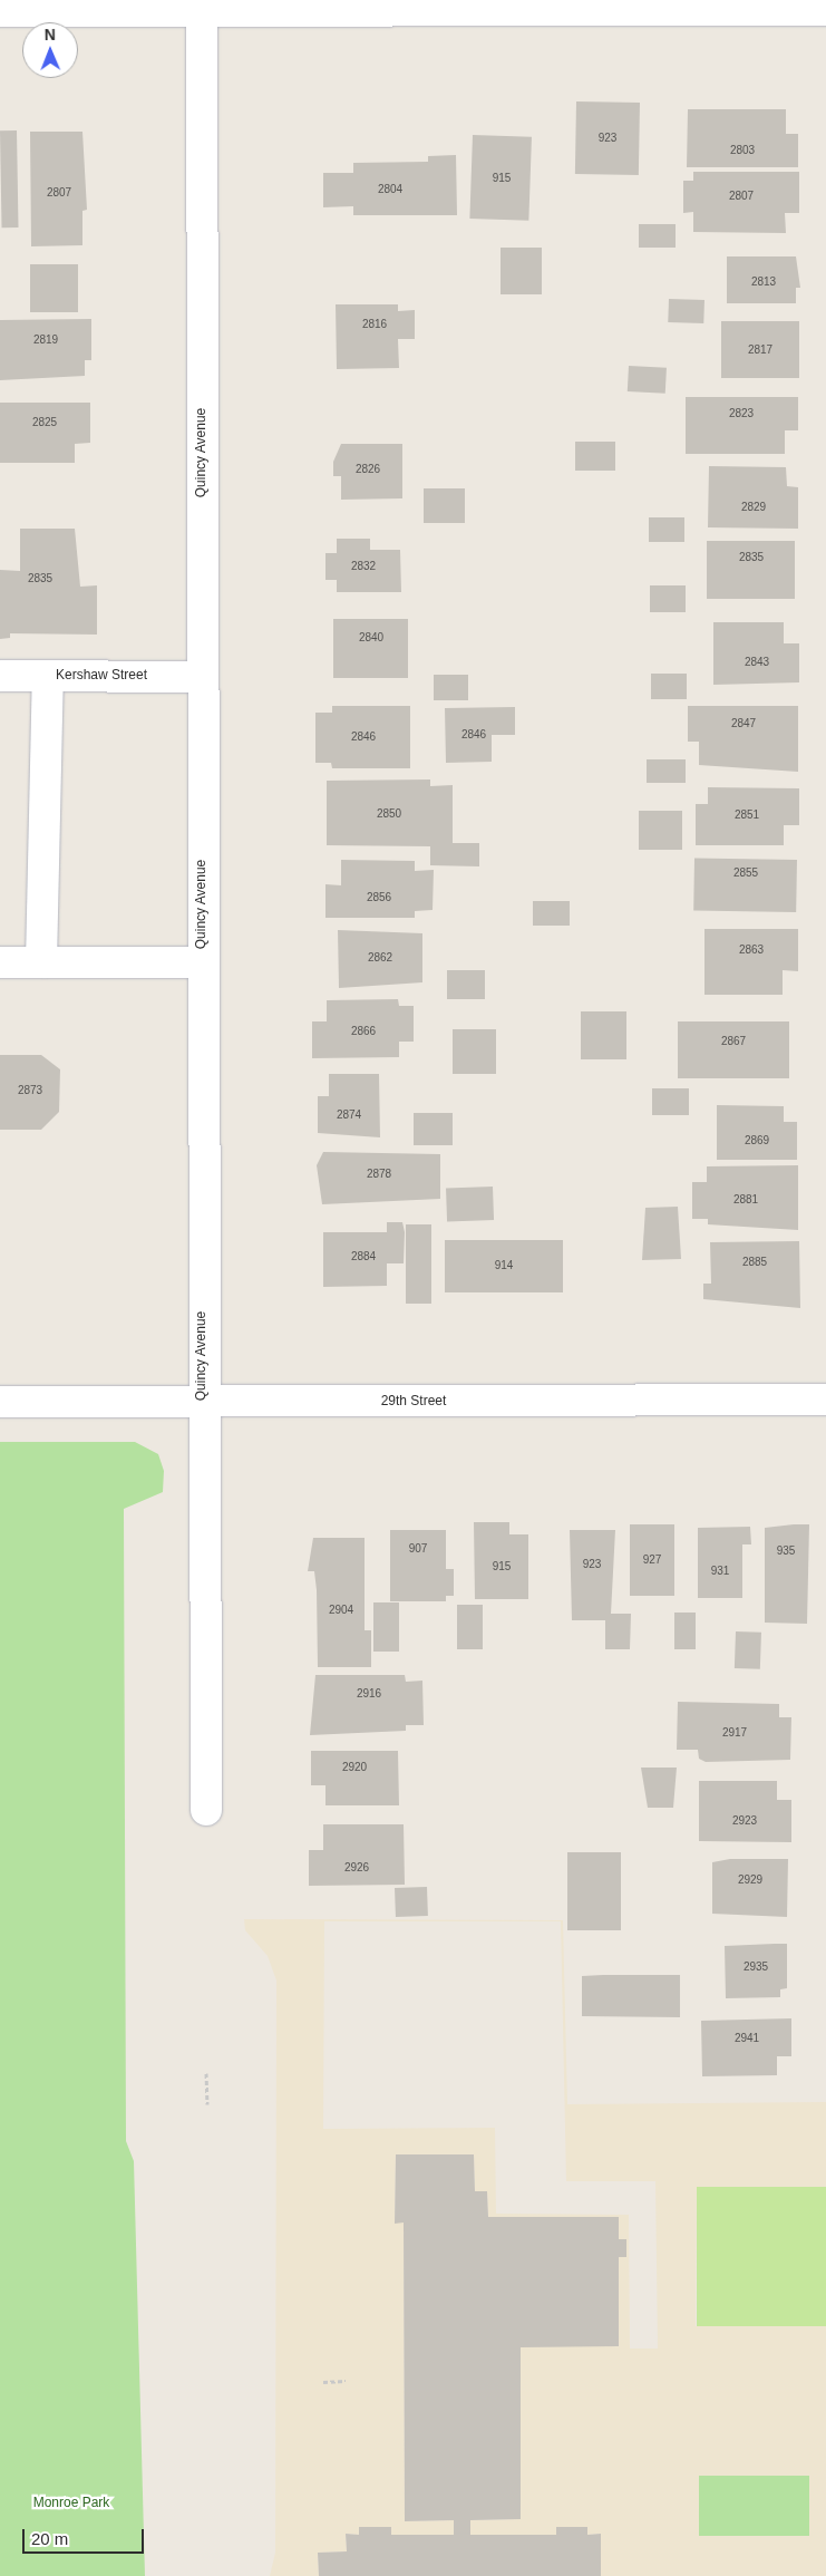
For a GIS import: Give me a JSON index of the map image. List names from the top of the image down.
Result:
{
  "streets": {
    "street": ["Quincy Avenue", "Kershaw Street", "29th Street"]
  },
  "crossings": [
    ["Quincy Avenue", "Kershaw Street"],
    ["Quincy Avenue", "29th Street"]
  ],
  "parks": ["Monroe Park"],
  "house_numbers": [
    "923",
    "2803",
    "915",
    "2804",
    "2807",
    "2807",
    "2813",
    "2816",
    "2819",
    "2817",
    "2823",
    "2825",
    "2826",
    "2829",
    "2835",
    "2832",
    "2835",
    "2840",
    "2843",
    "2847",
    "2846",
    "2846",
    "2850",
    "2851",
    "2855",
    "2856",
    "2863",
    "2862",
    "2866",
    "2867",
    "2873",
    "2874",
    "2869",
    "2878",
    "2881",
    "2884",
    "2885",
    "914",
    "907",
    "935",
    "927",
    "923",
    "915",
    "931",
    "2904",
    "2916",
    "2917",
    "2920",
    "2923",
    "2926",
    "2929",
    "2935",
    "2941"
  ],
  "scale_bar": "20 m",
  "north": "top"
}
